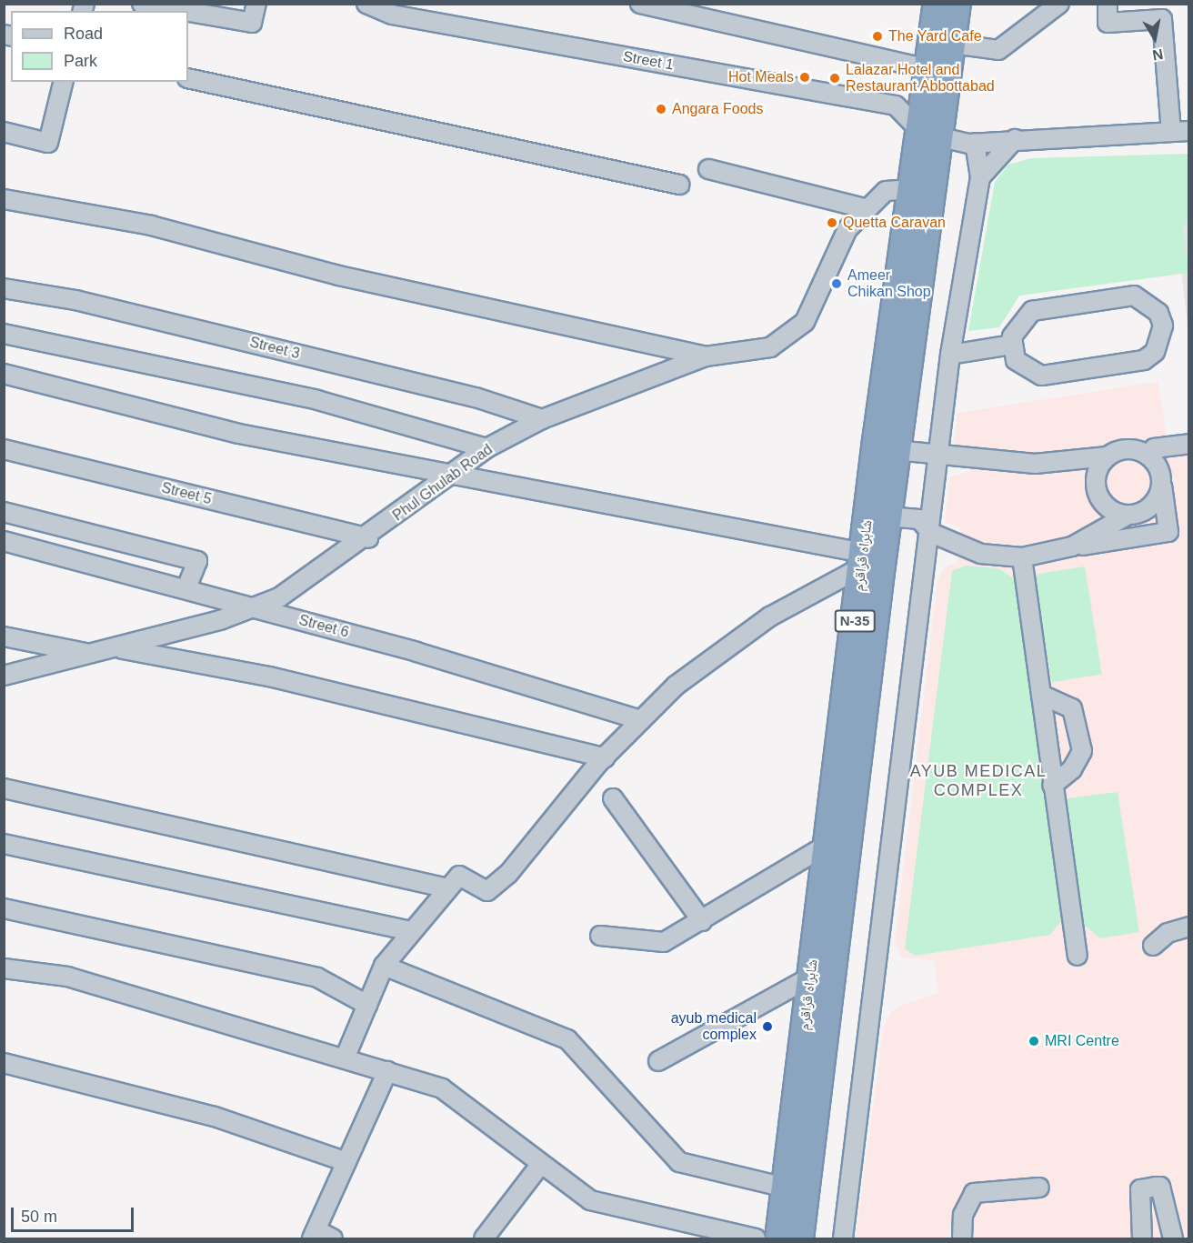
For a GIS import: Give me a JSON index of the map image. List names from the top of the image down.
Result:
{
  "streets": {
    "highway": ["شاہراہ قراقرم", "N-35"],
    "street": [
      "Street 1",
      "Street 3",
      "Phul Ghulab Road",
      "Street 5",
      "Street 6"
    ]
  },
  "crossings": [
    ["Street 1", "شاہراہ قراقرم"],
    ["Street 3", "Phul Ghulab Road"],
    ["Phul Ghulab Road", "Street 5"],
    ["Phul Ghulab Road", "شاہراہ قراقرم"],
    ["Phul Ghulab Road", "Street 6"]
  ],
  "districts": ["AYUB MEDICAL COMPLEX"],
  "places": [
    "The Yard Cafe",
    "Hot Meals",
    "Lalazar Hotel and Restaurant Abbottabad",
    "Angara Foods",
    "Quetta Caravan",
    "Ameer Chikan Shop",
    "ayub medical complex",
    "MRI Centre"
  ],
  "legend": ["Road", "Park"],
  "scale_bar": "50 m",
  "north": "bottom"
}
